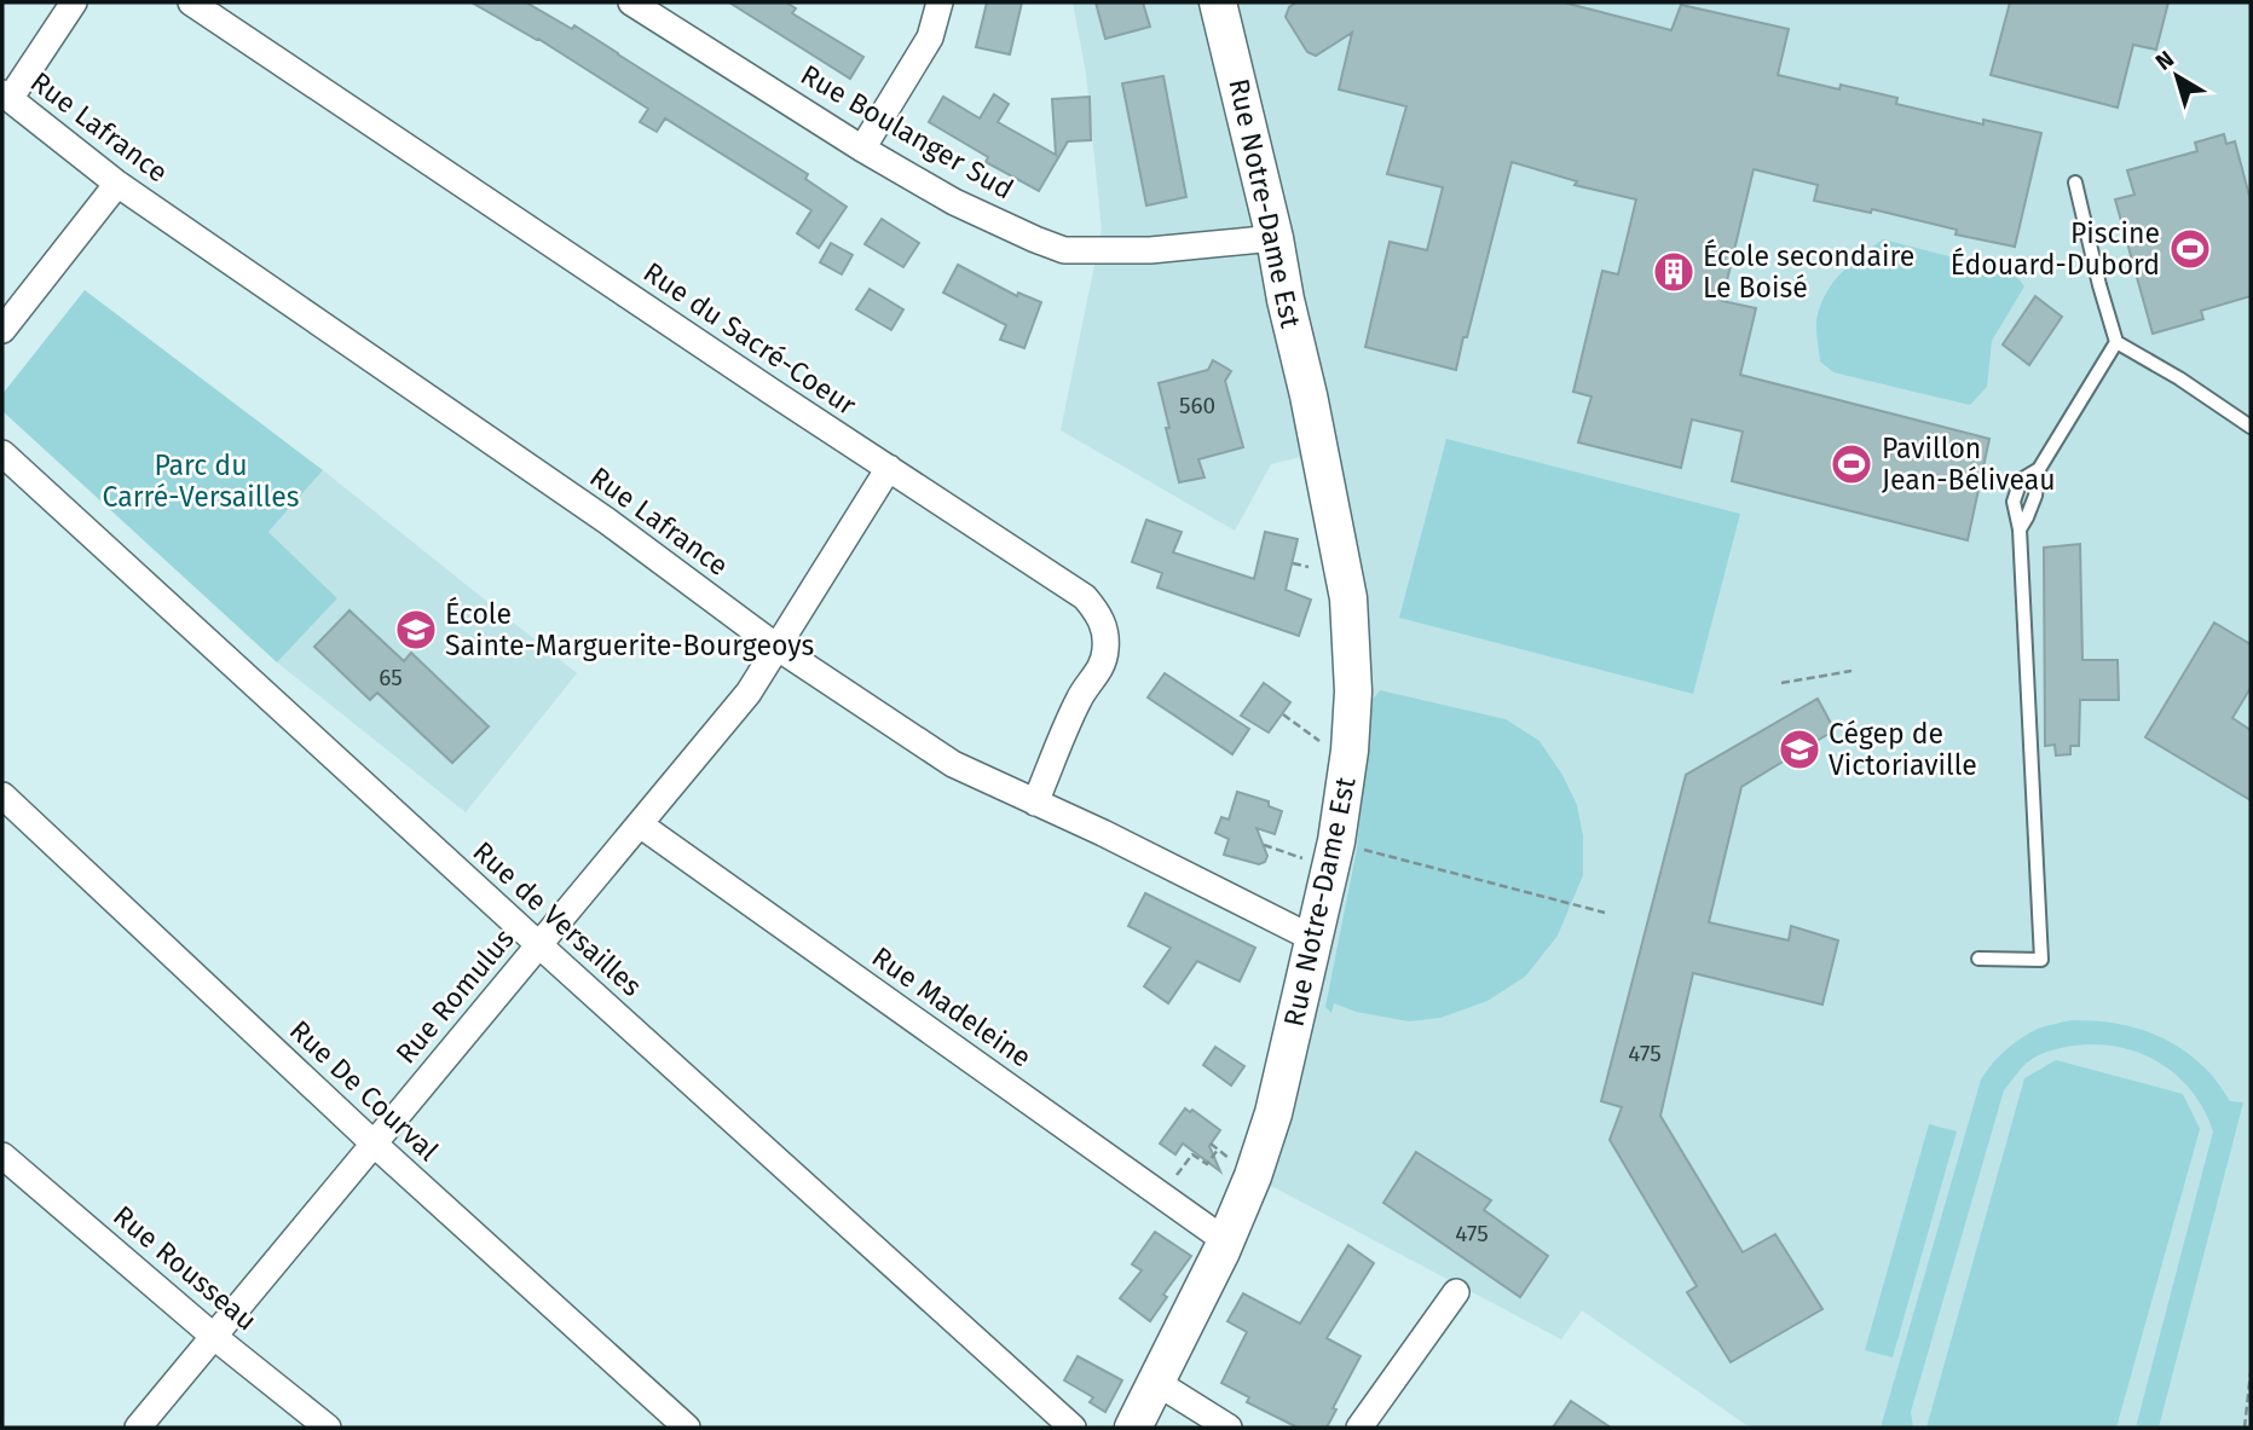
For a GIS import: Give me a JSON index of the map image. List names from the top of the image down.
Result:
{
  "streets": {
    "street": [
      "Rue Lafrance",
      "Rue Boulanger Sud",
      "Rue Notre-Dame Est",
      "Rue du Sacré-Coeur",
      "Rue de Versailles",
      "Rue Romulus",
      "Rue Madeleine",
      "Rue De Courval",
      "Rue Rousseau"
    ]
  },
  "crossings": [
    ["Rue Lafrance", "Rue Notre-Dame Est"],
    ["Rue Lafrance", "Rue du Sacré-Coeur"],
    ["Rue Lafrance", "Rue Romulus"],
    ["Rue Boulanger Sud", "Rue Notre-Dame Est"],
    ["Rue Notre-Dame Est", "Rue Madeleine"],
    ["Rue du Sacré-Coeur", "Rue Romulus"],
    ["Rue de Versailles", "Rue Romulus"],
    ["Rue Romulus", "Rue Madeleine"],
    ["Rue Romulus", "Rue De Courval"],
    ["Rue Romulus", "Rue Rousseau"]
  ],
  "parks": ["Parc du Carré-Versailles"],
  "places": {
    "sports": ["Piscine Édouard-Dubord", "Pavillon Jean-Béliveau"],
    "building": ["École secondaire Le Boisé"],
    "school or university": ["École Sainte-Marguerite-Bourgeoys", "Cégep de Victoriaville"]
  },
  "house_numbers": [
    "560",
    "65",
    "475",
    "475"
  ],
  "north": "top left"
}
